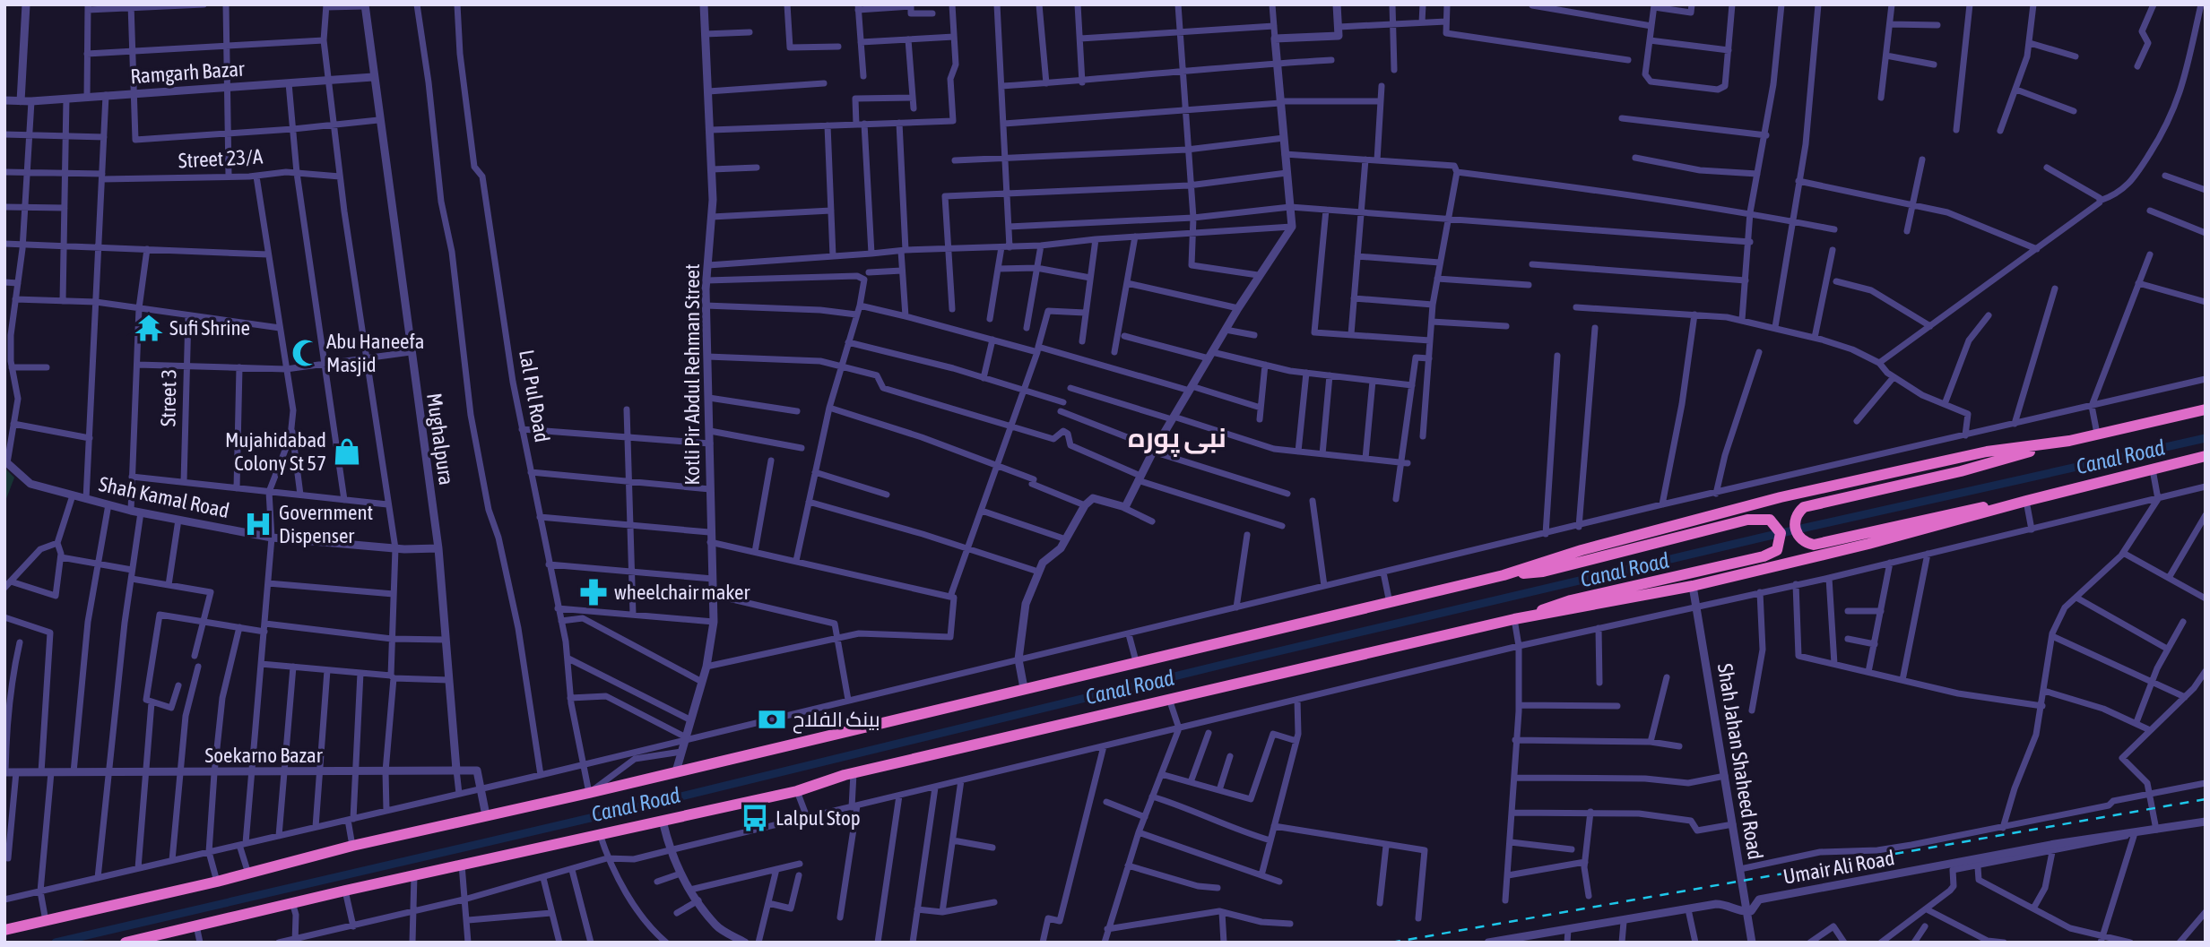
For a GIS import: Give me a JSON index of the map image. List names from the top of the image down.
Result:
{
  "streets": {
    "street": [
      "Ramgarh Bazar",
      "Street 23/A",
      "Kotli Pir Abdul Rehman Street",
      "Lal Pul Road",
      "Street 3",
      "Mughalpura",
      "Shah Kamal Road",
      "Soekarno Bazar",
      "Shah Jahan Shaheed Road",
      "Umair Ali Road"
    ]
  },
  "crossings": [
    ["Ramgarh Bazar", "Mughalpura"],
    ["Mughalpura", "Shah Kamal Road"],
    ["Mughalpura", "Soekarno Bazar"],
    ["Shah Jahan Shaheed Road", "Umair Ali Road"]
  ],
  "districts": ["نبی پورہ"],
  "water": ["Canal Road"],
  "places": {
    "temple": ["Sufi Shrine"],
    "mosque": ["Abu Haneefa Masjid"],
    "shop": ["Mujahidabad Colony St 57"],
    "hospital": ["Government Dispenser"],
    "pharmacy": ["wheelchair maker"],
    "bank": ["بینک الفلاح"],
    "bus stop": ["Lalpul Stop"]
  }
}
